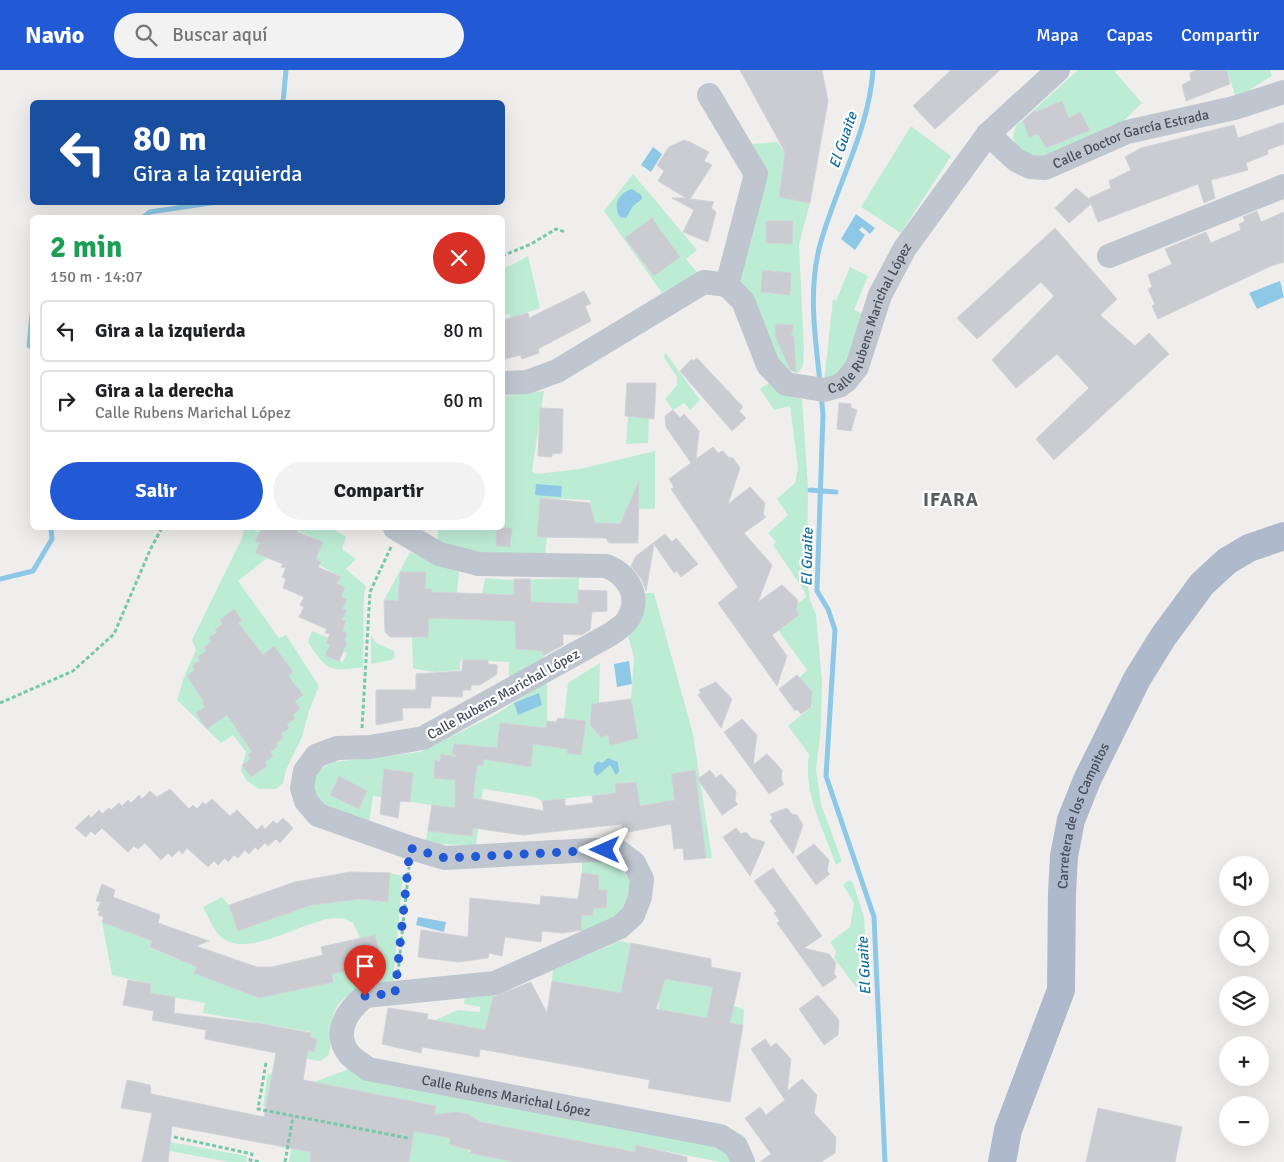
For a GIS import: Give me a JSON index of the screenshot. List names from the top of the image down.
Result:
{
  "streets": {
    "main road": ["Carretera de los Campitos"],
    "street": ["Calle Doctor García Estrada", "Calle Rubens Marichal López"]
  },
  "crossings": [
    ["Calle Doctor García Estrada", "Calle Rubens Marichal López"]
  ],
  "districts": ["IFARA"],
  "water": ["El Guaite"],
  "page": {
    "header": "Navio",
    "search": "Buscar aquí",
    "nav": ["Mapa", "Capas", "Compartir"],
    "turn": ["80 m", "Gira a la izquierda"],
    "heading": ["2 min", "150 m · 14:07"],
    "list": [
      {
        "name": "Gira a la izquierda",
        "value": "80 m"
      },
      {
        "name": "Gira a la derecha",
        "note": "Calle Rubens Marichal López",
        "value": "60 m"
      }
    ],
    "buttons": ["Salir", "Compartir"],
    "map_buttons": ["+", "−"]
  }
}
